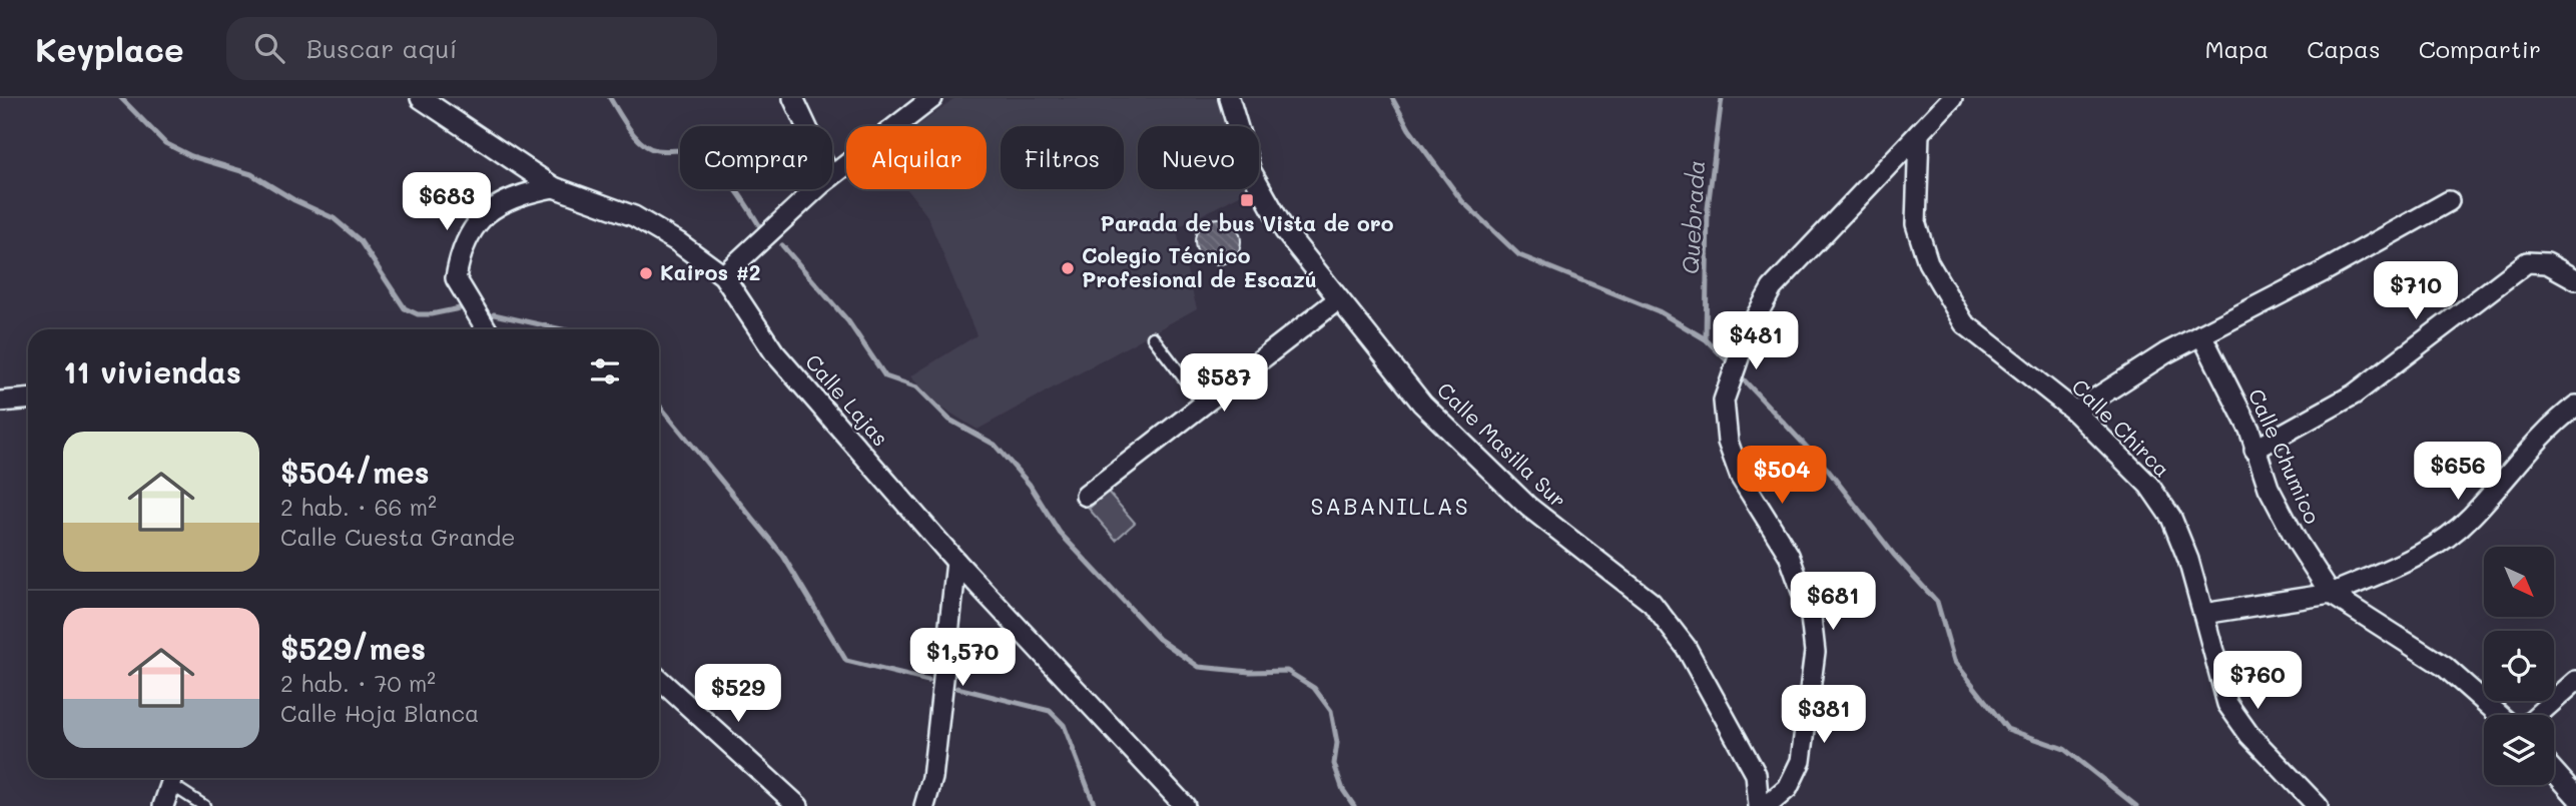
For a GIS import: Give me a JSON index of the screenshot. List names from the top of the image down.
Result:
{
  "streets": {
    "street": [
      "Calle Lajas",
      "Calle Chirca",
      "Calle Masilla Sur",
      "Calle Chumico"
    ]
  },
  "districts": ["SABANILLAS"],
  "water": ["Quebrada"],
  "places": {
    "transit": ["Parada de bus Vista de oro"],
    "other": ["Colegio Técnico Profesional de Escazú", "Kairos #2"]
  },
  "north": "bottom right",
  "page": {
    "header": "Keyplace",
    "search": "Buscar aquí",
    "nav": ["Mapa", "Capas", "Compartir"],
    "chip": [
      "Comprar",
      "Alquilar",
      "Filtros",
      "Nuevo"
    ],
    "price": [
      "$683",
      "$710",
      "$481",
      "$587",
      "$656",
      "$504",
      "$681",
      "$1,570",
      "$760",
      "$529",
      "$381"
    ],
    "heading": "11 viviendas",
    "list": [
      {
        "name": "$504/mes",
        "note": "2 hab. · 66 m² · Calle Cuesta Grande"
      },
      {
        "name": "$529/mes",
        "note": "2 hab. · 70 m² · Calle Hoja Blanca"
      }
    ]
  }
}
